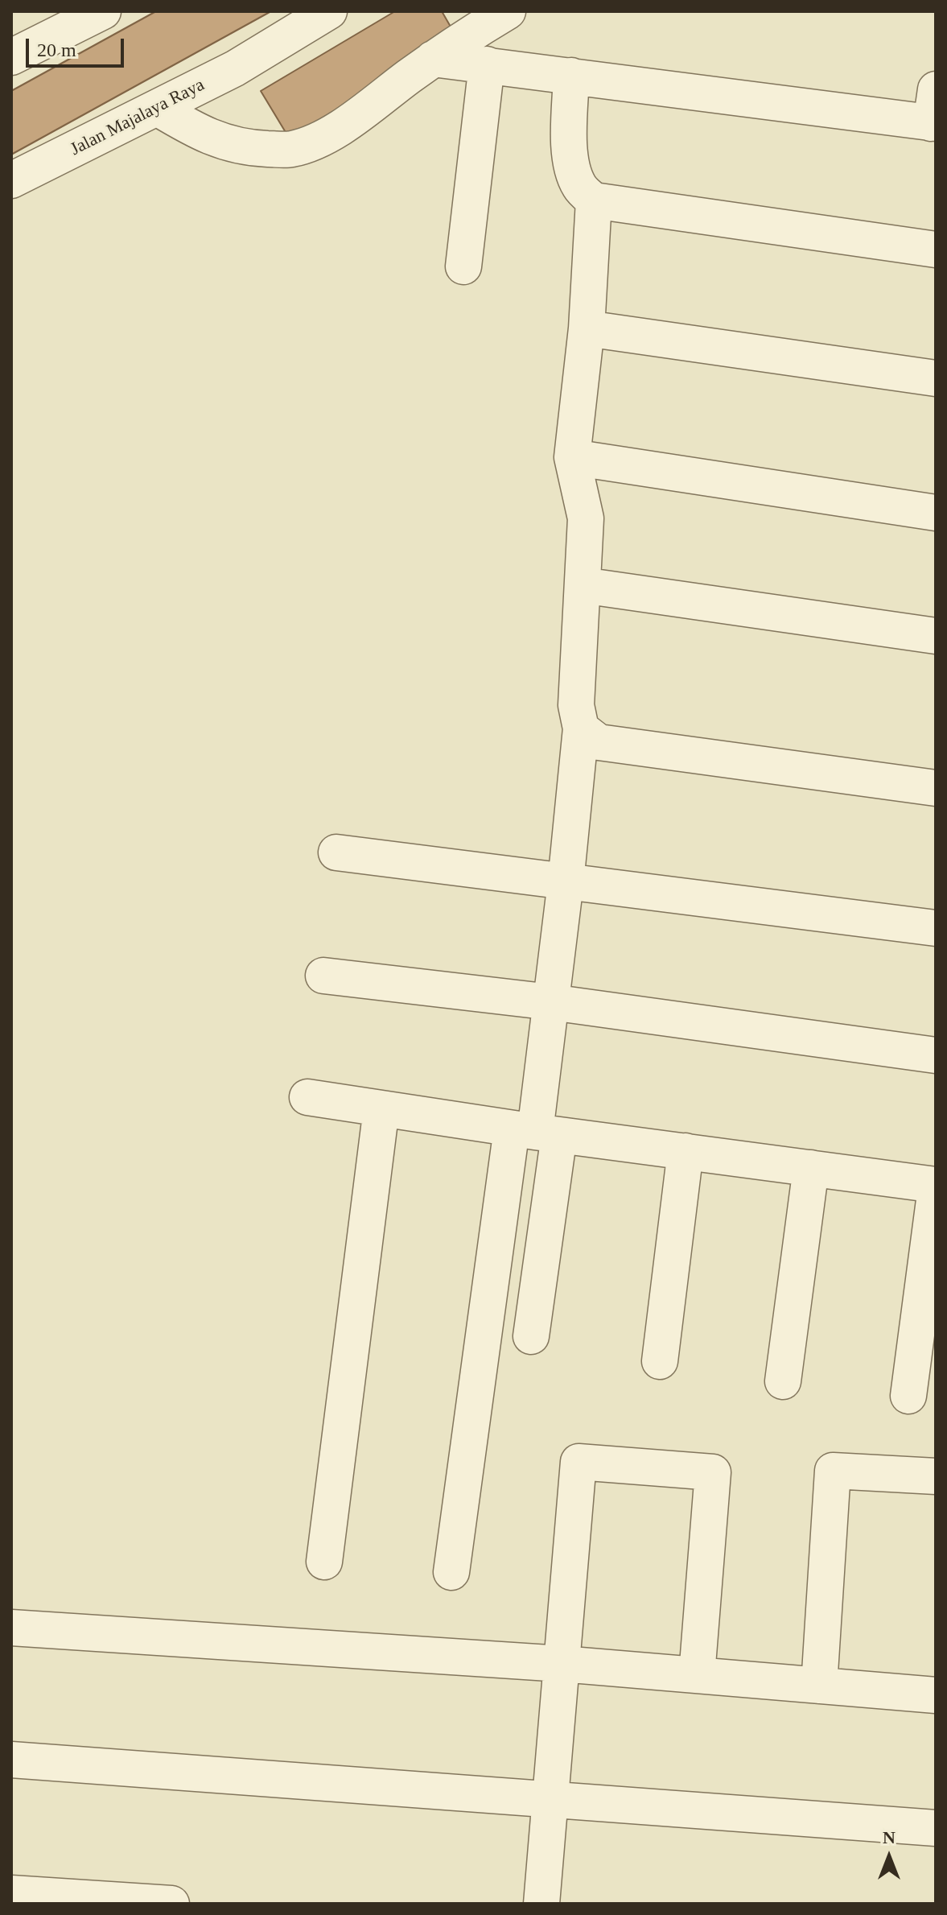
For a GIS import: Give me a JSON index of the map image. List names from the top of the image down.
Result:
{
  "streets": {
    "street": ["Jalan Majalaya Raya"]
  },
  "scale_bar": "20 m",
  "north": "top"
}
